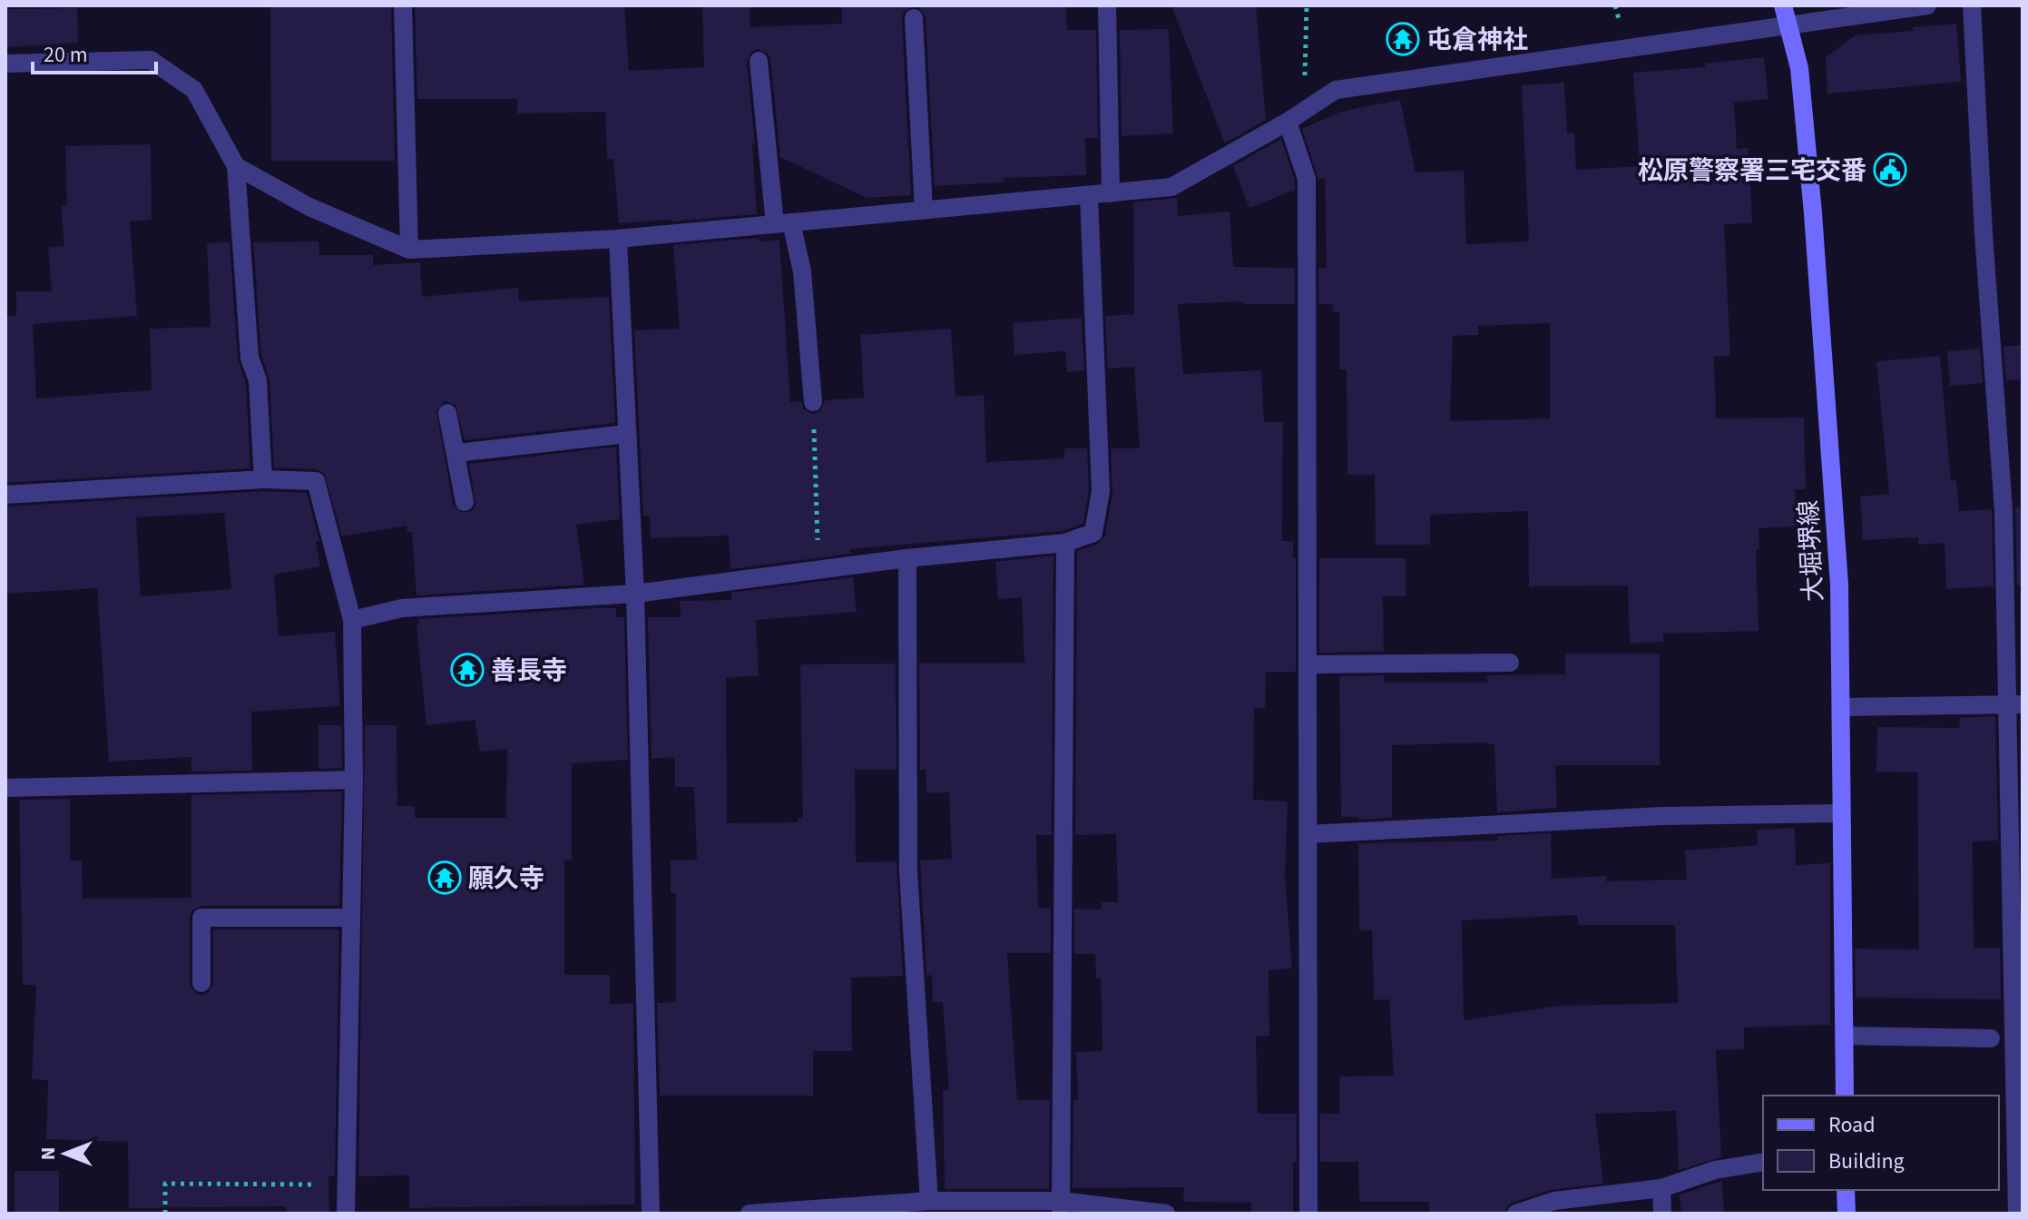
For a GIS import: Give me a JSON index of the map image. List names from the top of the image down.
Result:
{
  "streets": {
    "main road": ["大堀堺線"]
  },
  "places": {
    "temple": ["屯倉神社", "善長寺", "願久寺"],
    "public building": ["松原警察署三宅交番"]
  },
  "legend": ["Road", "Building"],
  "scale_bar": "20 m",
  "north": "left"
}
